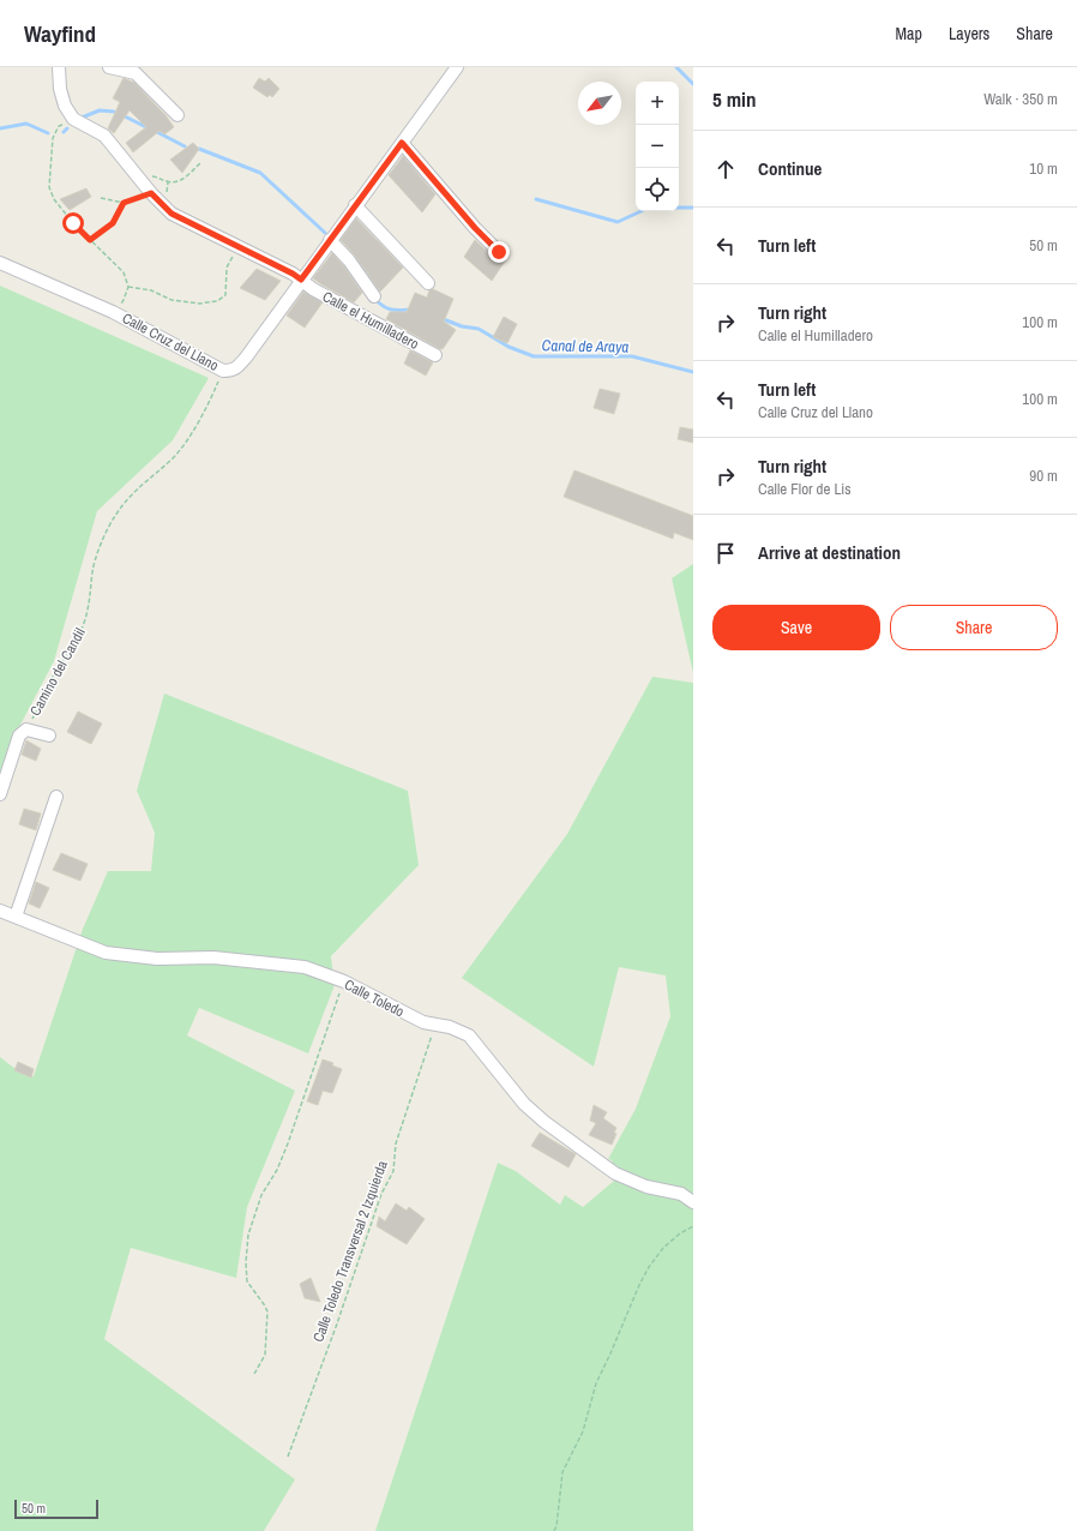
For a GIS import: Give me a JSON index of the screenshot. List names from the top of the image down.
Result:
{
  "streets": {
    "street": [
      "Calle el Humilladero",
      "Calle Cruz del Llano",
      "Camino del Candil",
      "Calle Toledo"
    ],
    "path": ["Calle Toledo Transversal 2 Izquierda"]
  },
  "crossings": [
    ["Calle el Humilladero", "Calle Cruz del Llano"],
    ["Calle Cruz del Llano", "Camino del Candil"],
    ["Calle Toledo", "Calle Toledo Transversal 2 Izquierda"]
  ],
  "water": ["Canal de Araya"],
  "scale_bar": "50 m",
  "north": "bottom left",
  "page": {
    "header": "Wayfind",
    "nav": ["Map", "Layers", "Share"],
    "heading": ["5 min", "Walk · 350 m"],
    "map_buttons": ["+", "−"],
    "list": [
      ["Continue", "10 m"],
      ["Turn left", "50 m"],
      ["Turn right", "Calle el Humilladero", "100 m"],
      ["Turn left", "Calle Cruz del Llano", "100 m"],
      ["Turn right", "Calle Flor de Lis", "90 m"],
      "Arrive at destination"
    ],
    "buttons": ["Save", "Share"],
    "scale": "50 m"
  }
}
